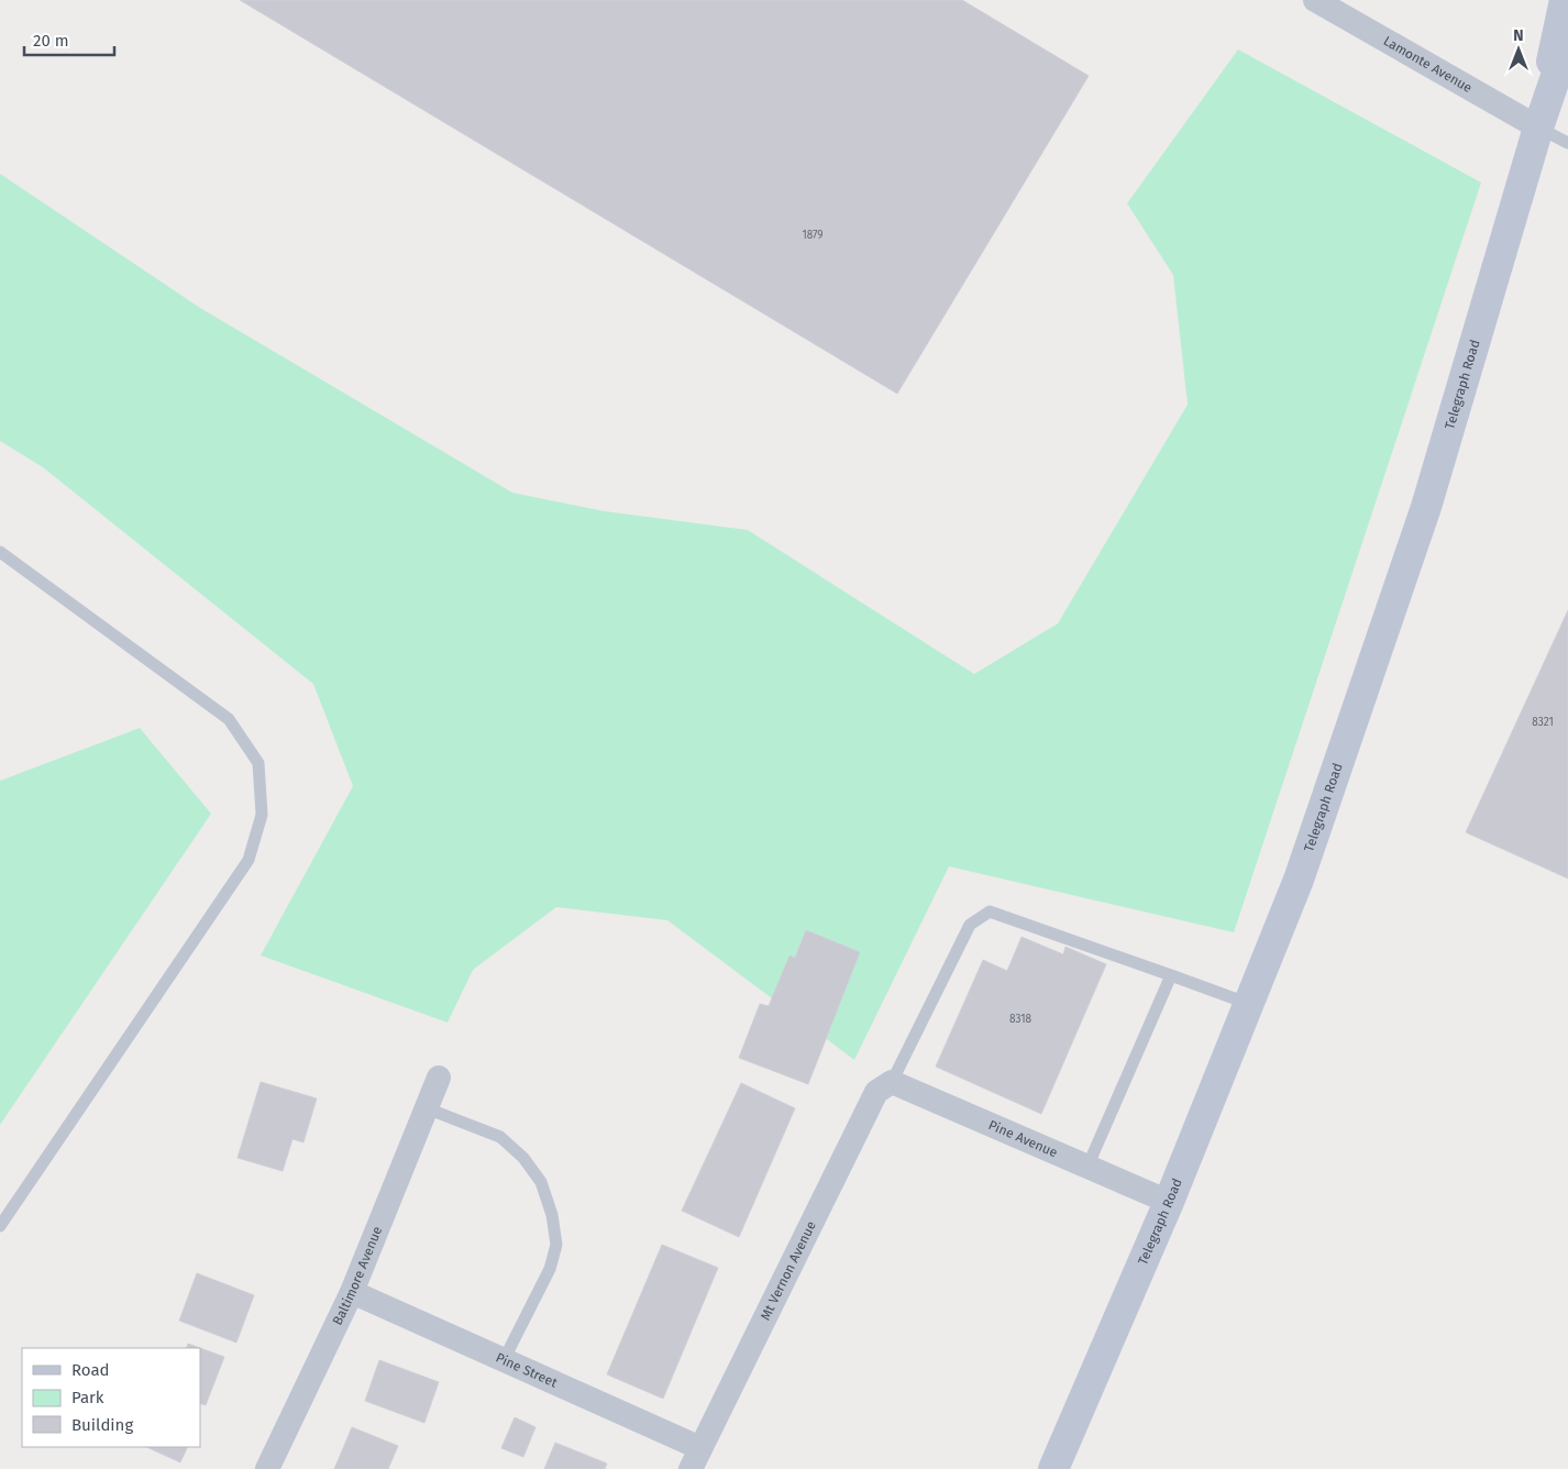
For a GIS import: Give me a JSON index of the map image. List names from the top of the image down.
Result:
{
  "streets": {
    "main road": ["Telegraph Road"],
    "street": [
      "Lamonte Avenue",
      "Pine Avenue",
      "Mt Vernon Avenue",
      "Baltimore Avenue",
      "Pine Street"
    ]
  },
  "crossings": [
    ["Lamonte Avenue", "Telegraph Road"],
    ["Telegraph Road", "Pine Avenue"],
    ["Pine Avenue", "Mt Vernon Avenue"],
    ["Mt Vernon Avenue", "Pine Street"],
    ["Baltimore Avenue", "Pine Street"]
  ],
  "house_numbers": ["1879", "8321", "8318"],
  "legend": ["Road", "Park", "Building"],
  "scale_bar": "20 m",
  "north": "top"
}
